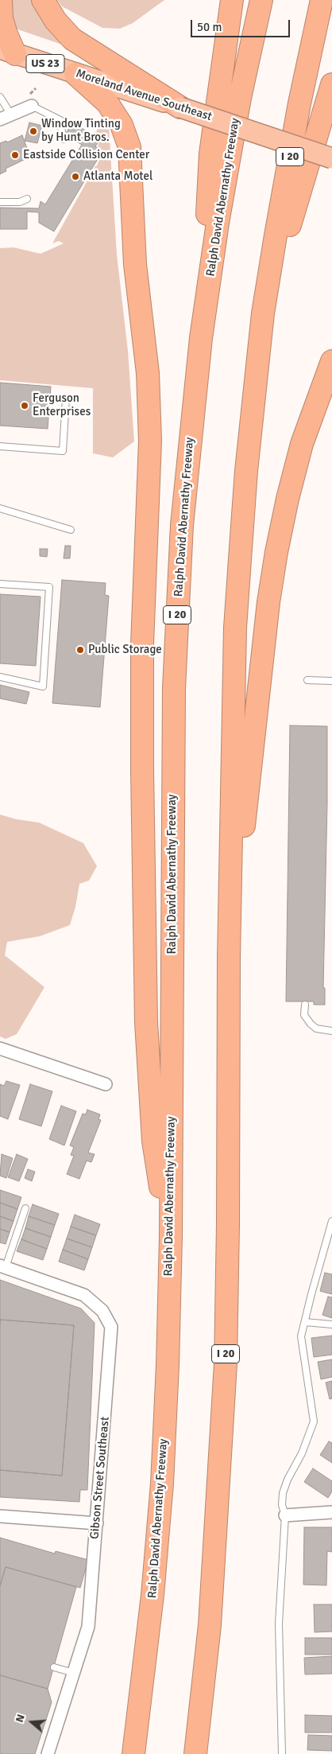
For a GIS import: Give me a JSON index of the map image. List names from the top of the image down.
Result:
{
  "streets": {
    "highway": [
      "US 23",
      "Moreland Avenue Southeast",
      "I 20",
      "Ralph David Abernathy Freeway"
    ],
    "street": ["Gibson Street Southeast"]
  },
  "places": [
    "Window Tinting by Hunt Bros.",
    "Eastside Collision Center",
    "Atlanta Motel",
    "Ferguson Enterprises",
    "Public Storage"
  ],
  "scale_bar": "50 m",
  "north": "left"
}
